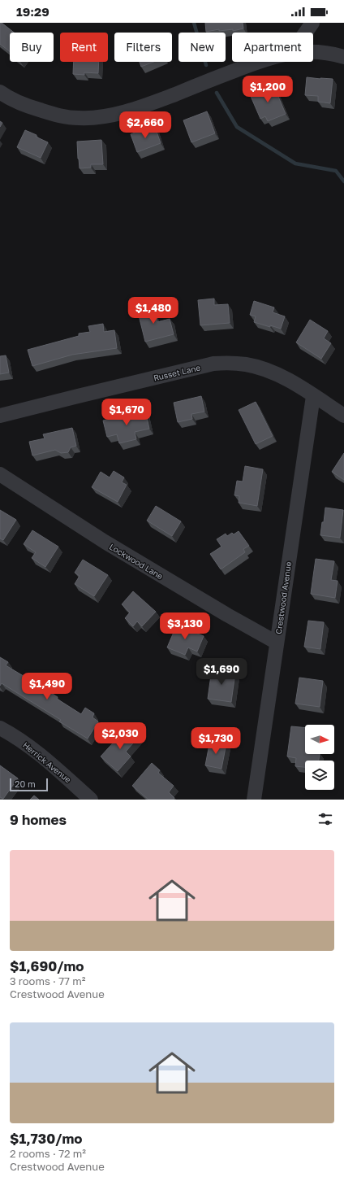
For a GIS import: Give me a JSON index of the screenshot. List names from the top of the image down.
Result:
{
  "streets": {
    "street": [
      "Russet Lane",
      "Lockwood Lane",
      "Crestwood Avenue",
      "Herrick Avenue"
    ]
  },
  "crossings": [
    ["Russet Lane", "Crestwood Avenue"],
    ["Lockwood Lane", "Crestwood Avenue"]
  ],
  "scale_bar": "20 m",
  "north": "right",
  "page": {
    "status": "19:29",
    "chip": [
      "Buy",
      "Rent",
      "Filters",
      "New",
      "Apartment"
    ],
    "price": [
      "$1,200",
      "$2,660",
      "$1,480",
      "$1,670",
      "$3,130",
      "$1,690",
      "$1,490",
      "$2,030",
      "$1,730"
    ],
    "scale": "20 m",
    "heading": "9 homes",
    "list": [
      {
        "name": "$1,690/mo",
        "note": "3 rooms · 77 m² · Crestwood Avenue"
      },
      {
        "name": "$1,730/mo",
        "note": "2 rooms · 72 m² · Crestwood Avenue"
      }
    ]
  }
}
